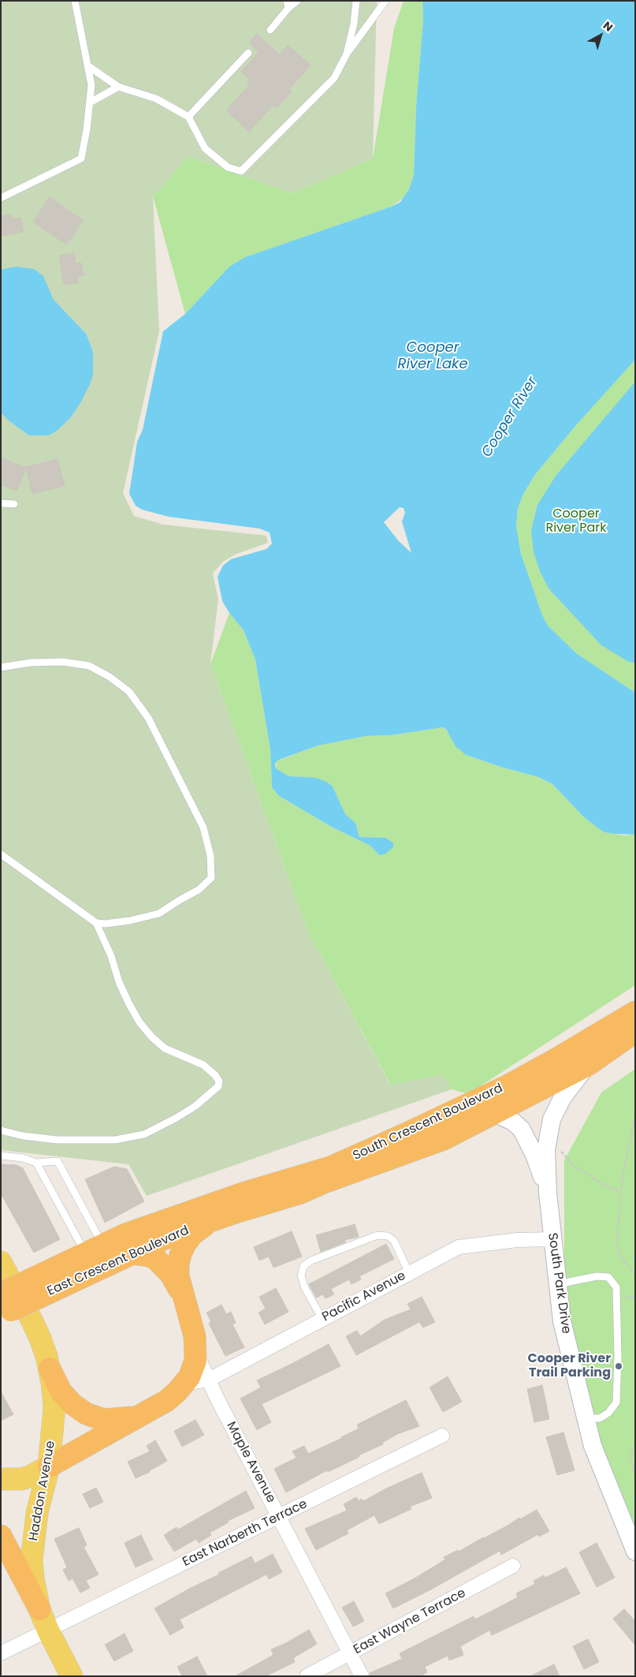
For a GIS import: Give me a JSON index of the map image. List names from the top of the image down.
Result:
{
  "streets": {
    "highway": ["South Crescent Boulevard", "East Crescent Boulevard"],
    "main road": ["Haddon Avenue"],
    "street": [
      "South Park Drive",
      "Pacific Avenue",
      "Maple Avenue",
      "East Narberth Terrace",
      "East Wayne Terrace"
    ]
  },
  "crossings": [
    ["South Crescent Boulevard", "East Crescent Boulevard"],
    ["South Crescent Boulevard", "South Park Drive"],
    ["South Park Drive", "Pacific Avenue"],
    ["Pacific Avenue", "Maple Avenue"],
    ["Maple Avenue", "East Narberth Terrace"],
    ["Maple Avenue", "East Wayne Terrace"],
    ["Haddon Avenue", "East Narberth Terrace"]
  ],
  "water": ["Cooper River Lake", "Cooper River"],
  "parks": ["Cooper River Park"],
  "places": ["Cooper River Trail Parking"],
  "north": "top right"
}
